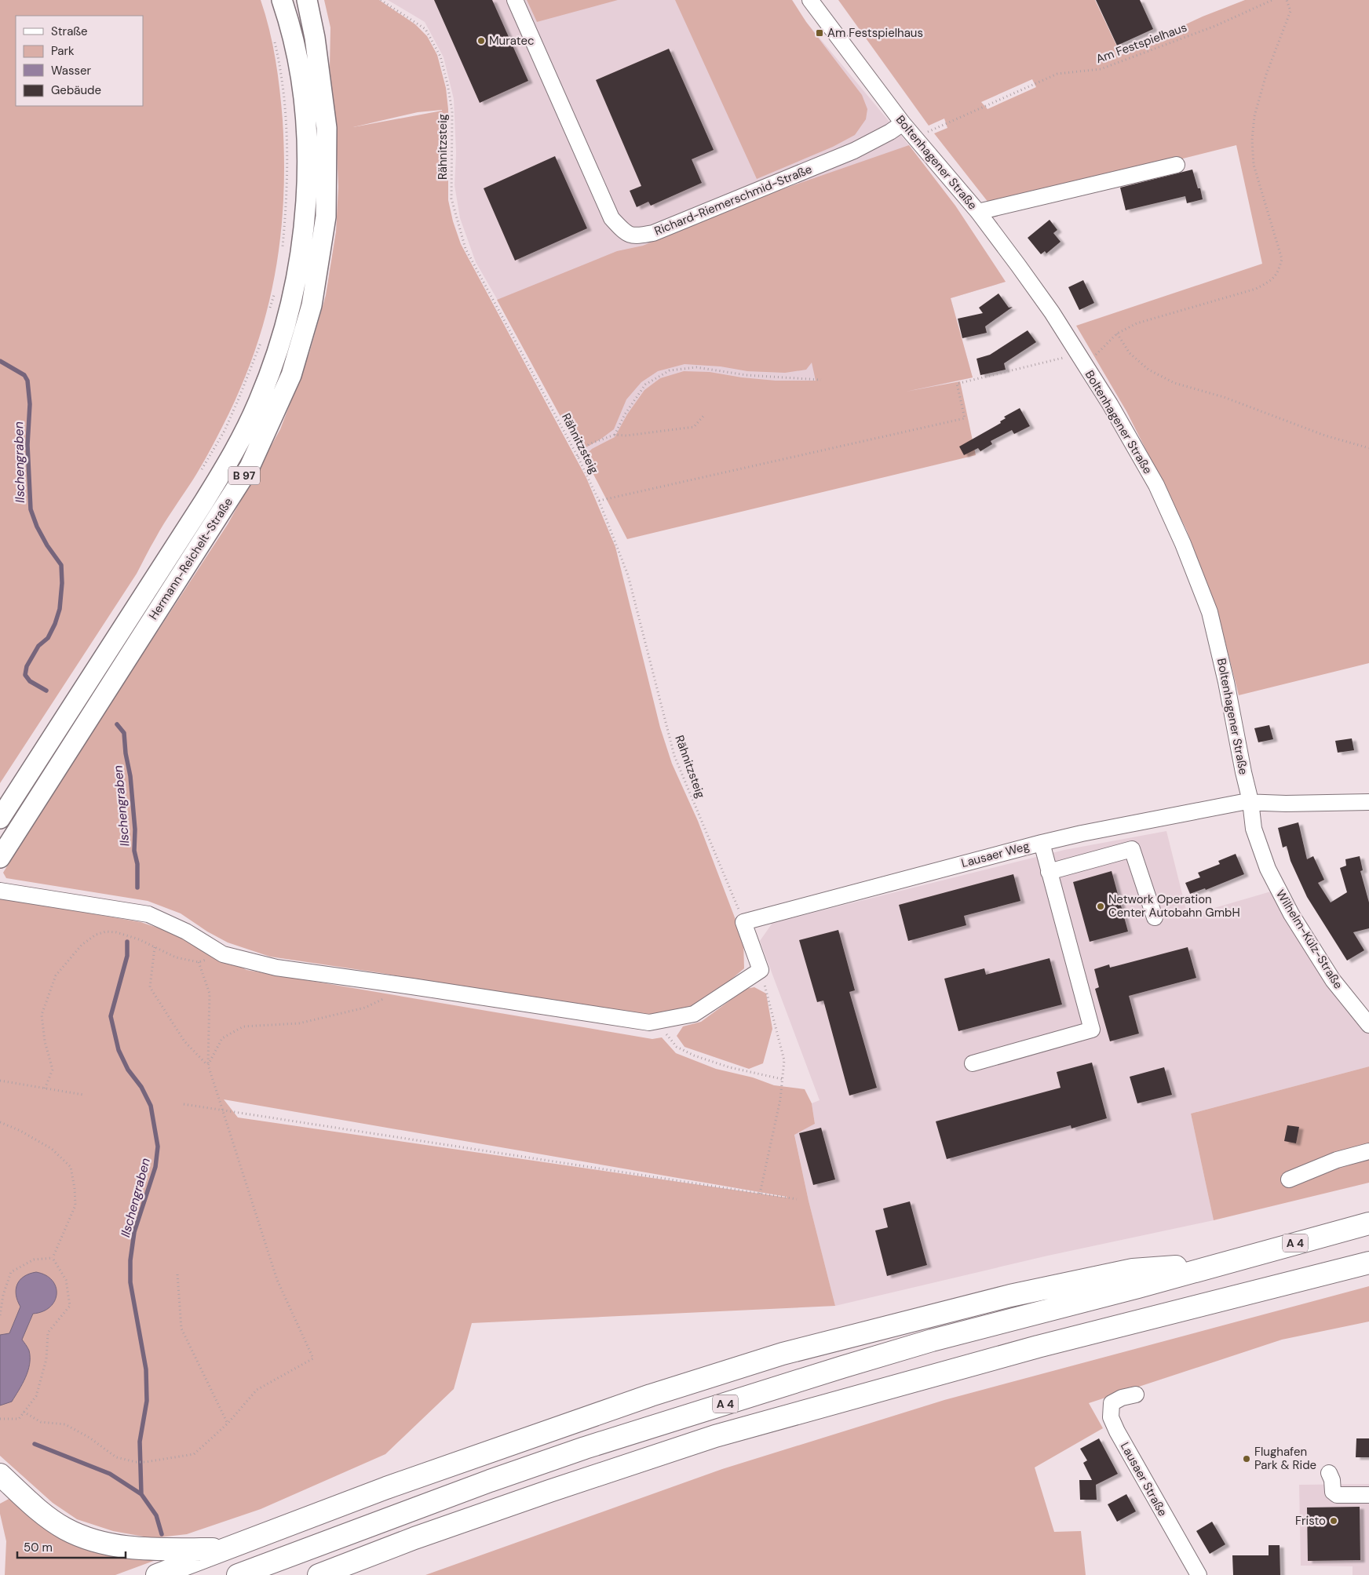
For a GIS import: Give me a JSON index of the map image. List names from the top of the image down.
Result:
{
  "streets": {
    "highway": ["A 4"],
    "main road": ["B 97", "Hermann-Reichelt-Straße"],
    "street": [
      "Boltenhagener Straße",
      "Richard-Riemerschmid-Straße",
      "Lausaer Weg",
      "Wilhelm-Külz-Straße",
      "Lausaer Straße"
    ],
    "path": ["Am Festspielhaus", "Rähnitzsteig"]
  },
  "crossings": [
    ["Rähnitzsteig", "Lausaer Weg"],
    ["Boltenhagener Straße", "Richard-Riemerschmid-Straße"],
    ["Boltenhagener Straße", "Lausaer Weg"],
    ["Boltenhagener Straße", "Wilhelm-Külz-Straße"],
    ["Lausaer Weg", "Wilhelm-Külz-Straße"]
  ],
  "water": ["Ilschengraben"],
  "places": {
    "transit": ["Am Festspielhaus"],
    "other": [
      "Muratec",
      "Network Operation Center Autobahn GmbH",
      "Flughafen Park & Ride",
      "Fristo"
    ]
  },
  "legend": [
    "Straße",
    "Park",
    "Wasser",
    "Gebäude"
  ],
  "scale_bar": "50 m"
}
